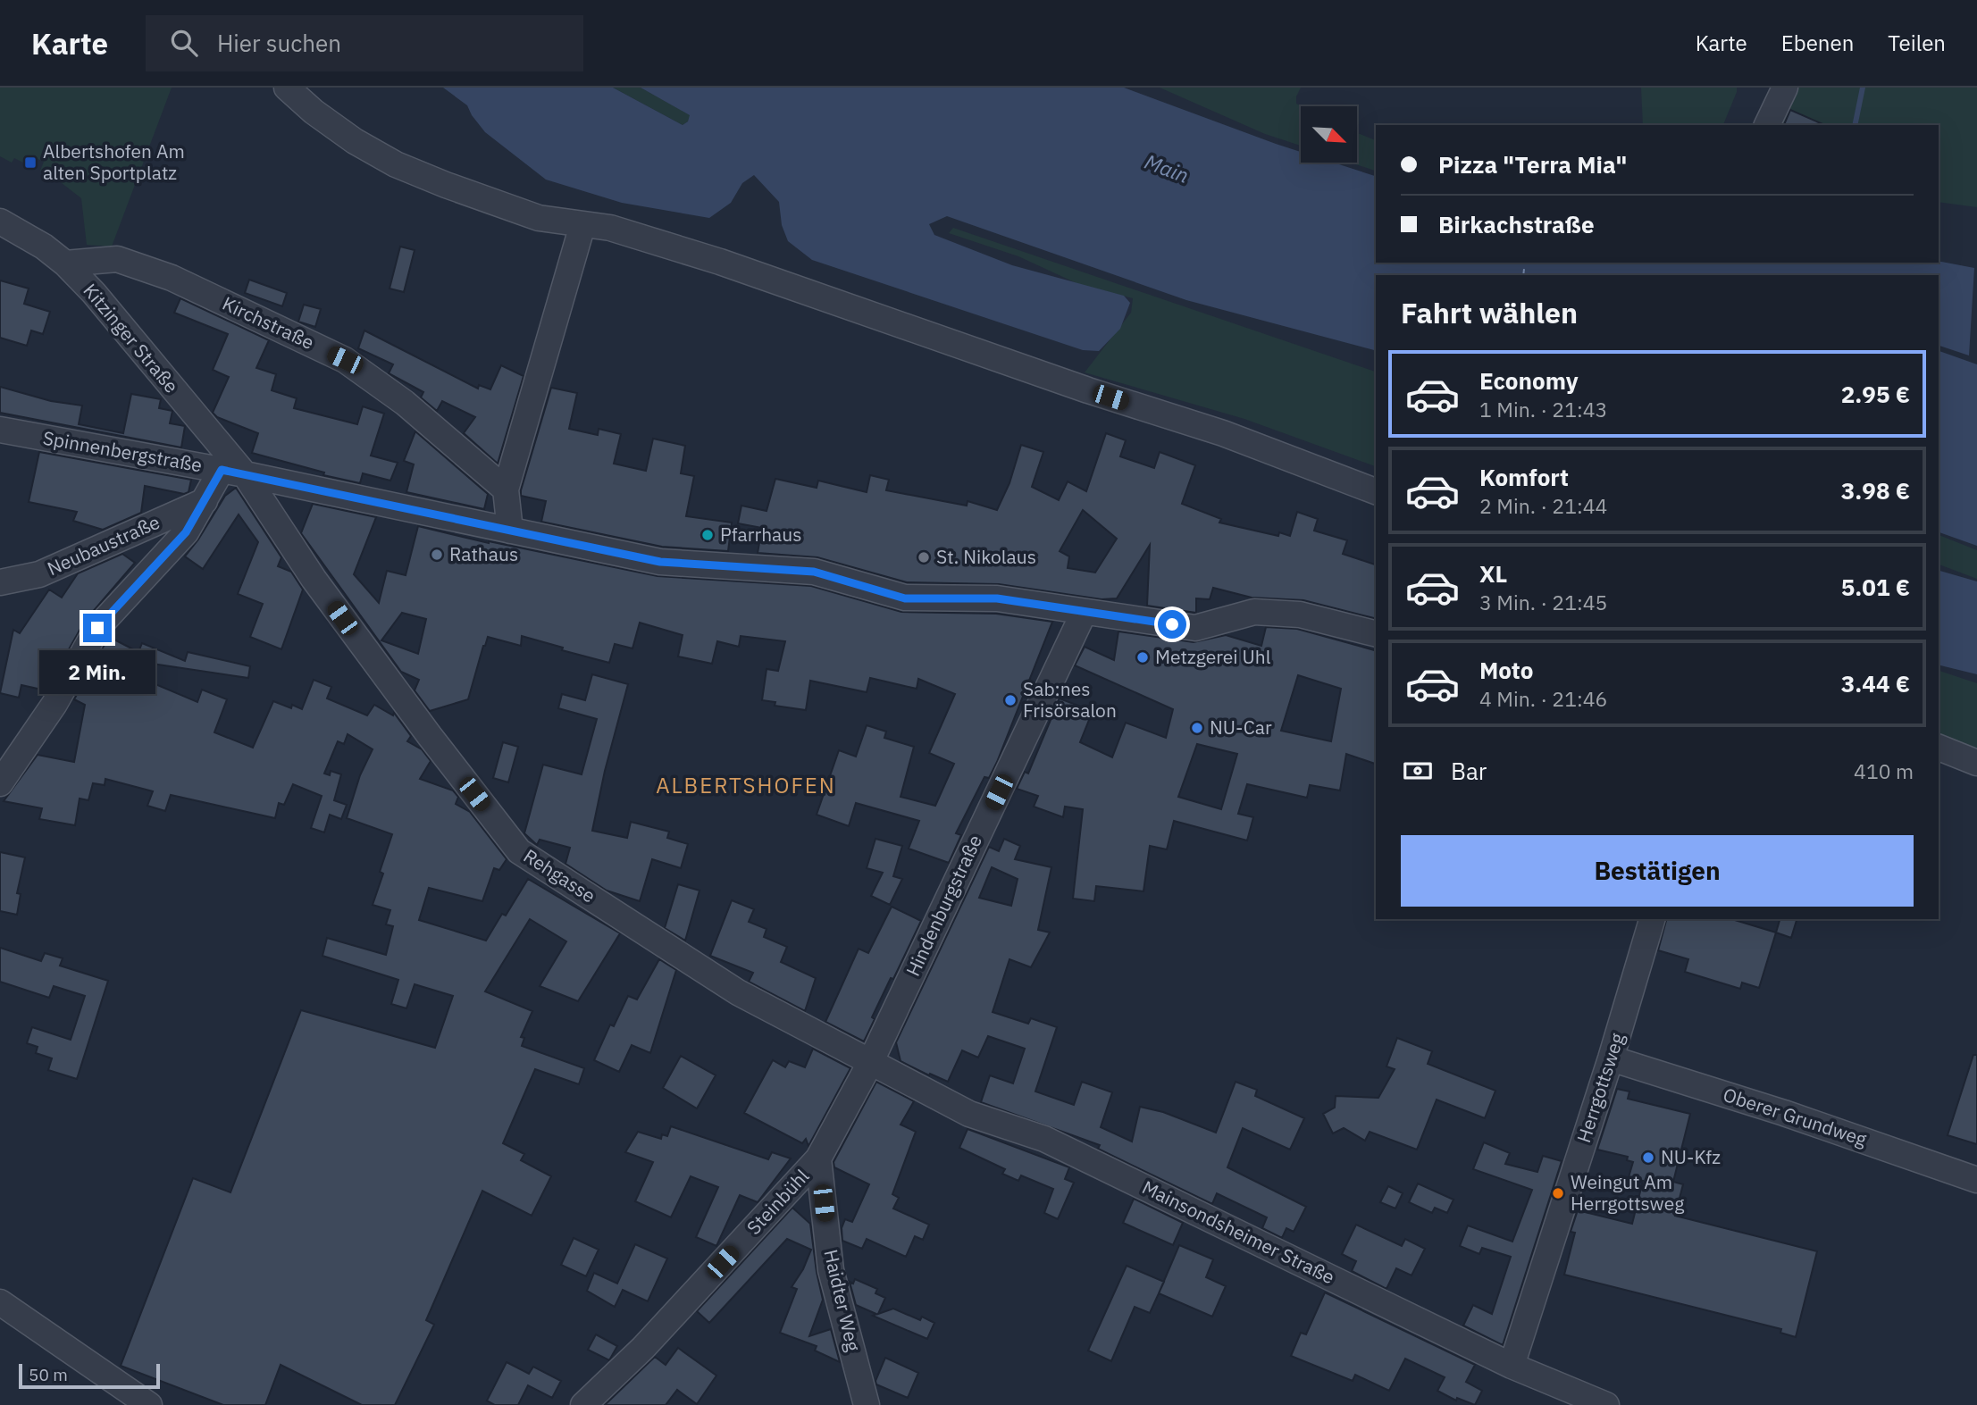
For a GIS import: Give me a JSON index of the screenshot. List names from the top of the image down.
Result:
{
  "streets": {
    "street": [
      "Kirchstraße",
      "Kitzinger Straße",
      "Spinnenbergstraße",
      "Neubaustraße",
      "Rehgasse",
      "Hindenburgstraße",
      "Herrgottsweg",
      "Oberer Grundweg",
      "Steinbühl",
      "Mainsondsheimer Straße",
      "Haidter Weg"
    ]
  },
  "crossings": [
    ["Kirchstraße", "Kitzinger Straße"],
    ["Kitzinger Straße", "Spinnenbergstraße"],
    ["Kitzinger Straße", "Rehgasse"],
    ["Spinnenbergstraße", "Rehgasse"],
    ["Rehgasse", "Hindenburgstraße"],
    ["Rehgasse", "Steinbühl"],
    ["Rehgasse", "Mainsondsheimer Straße"],
    ["Hindenburgstraße", "Steinbühl"],
    ["Hindenburgstraße", "Mainsondsheimer Straße"],
    ["Herrgottsweg", "Oberer Grundweg"],
    ["Herrgottsweg", "Mainsondsheimer Straße"],
    ["Steinbühl", "Mainsondsheimer Straße"],
    ["Steinbühl", "Haidter Weg"]
  ],
  "districts": ["ALBERTSHOFEN"],
  "water": ["Main"],
  "places": {
    "transit": ["Albertshofen Am alten Sportplatz"],
    "other": [
      "Pfarrhaus",
      "Rathaus",
      "St. Nikolaus",
      "Metzgerei Uhl",
      "Sab:nes Frisörsalon",
      "NU-Car",
      "NU-Kfz",
      "Weingut Am Herrgottsweg"
    ]
  },
  "scale_bar": "50 m",
  "north": "bottom right",
  "page": {
    "header": "Karte",
    "search": "Hier suchen",
    "nav": ["Karte", "Ebenen", "Teilen"],
    "banner": ["Pizza \"Terra Mia\"", "Birkachstraße"],
    "heading": "Fahrt wählen",
    "list": [
      {
        "name": "Economy",
        "note": "1 Min. · 21:43",
        "value": "2.95 €"
      },
      {
        "name": "Komfort",
        "note": "2 Min. · 21:44",
        "value": "3.98 €"
      },
      {
        "name": "XL",
        "note": "3 Min. · 21:45",
        "value": "5.01 €"
      },
      {
        "name": "Moto",
        "note": "4 Min. · 21:46",
        "value": "3.44 €"
      }
    ],
    "bubble": "2 Min.",
    "pay": ["Bar", "410 m"],
    "buttons": "Bestätigen",
    "scale": "50 m"
  }
}
